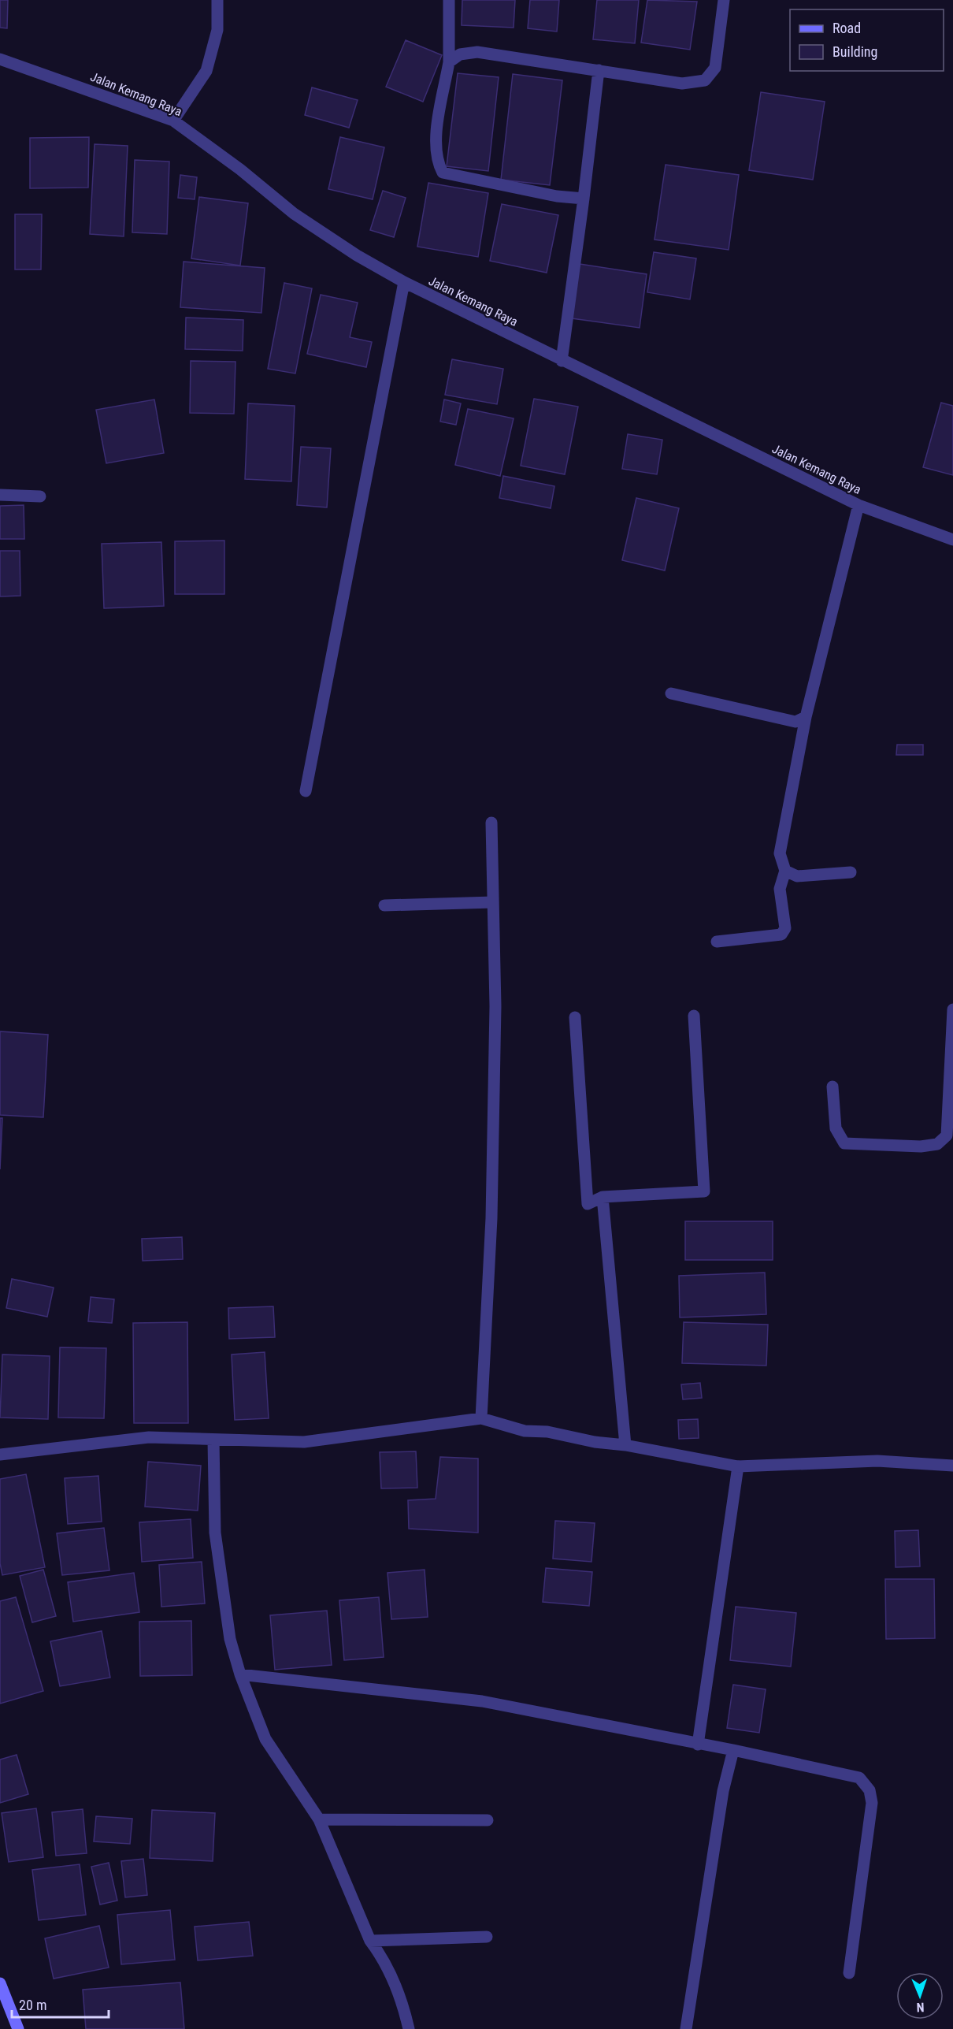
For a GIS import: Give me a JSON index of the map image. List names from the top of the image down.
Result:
{
  "streets": {
    "street": ["Jalan Kemang Raya"]
  },
  "legend": ["Road", "Building"],
  "scale_bar": "20 m",
  "north": "bottom"
}
